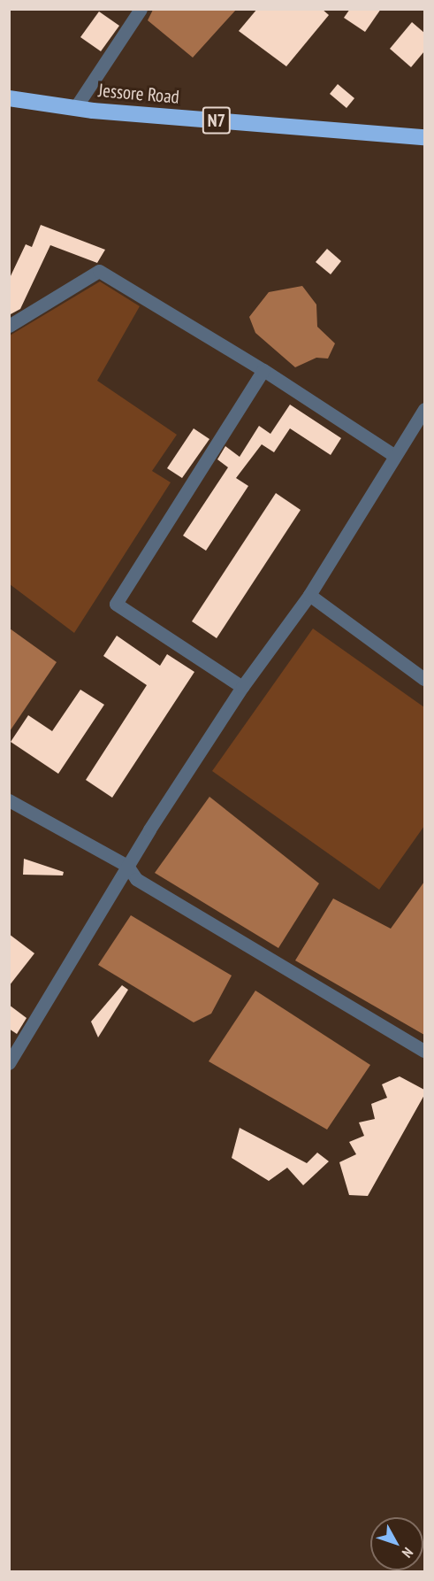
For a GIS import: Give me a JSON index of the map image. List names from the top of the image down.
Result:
{
  "streets": {
    "highway": ["Jessore Road", "N7"]
  },
  "north": "bottom right"
}
